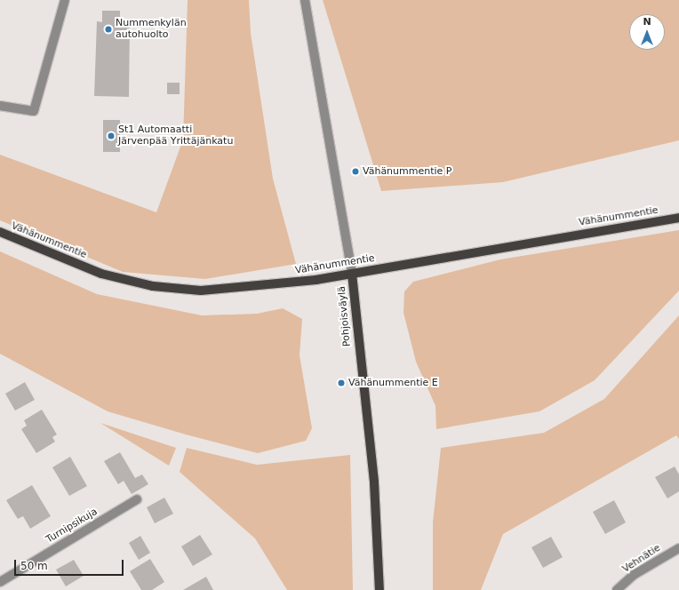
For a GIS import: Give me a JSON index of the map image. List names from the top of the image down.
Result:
{
  "streets": {
    "main road": ["Vähänummentie", "Pohjoisväylä"],
    "street": ["Turnipsikuja", "Vehnätie"]
  },
  "crossings": [
    ["Vähänummentie", "Pohjoisväylä"]
  ],
  "places": [
    "Nummenkylän autohuolto",
    "St1 Automaatti Järvenpää Yrittäjänkatu",
    "Vähänummentie P",
    "Vähänummentie E"
  ],
  "scale_bar": "50 m",
  "north": "top"
}
